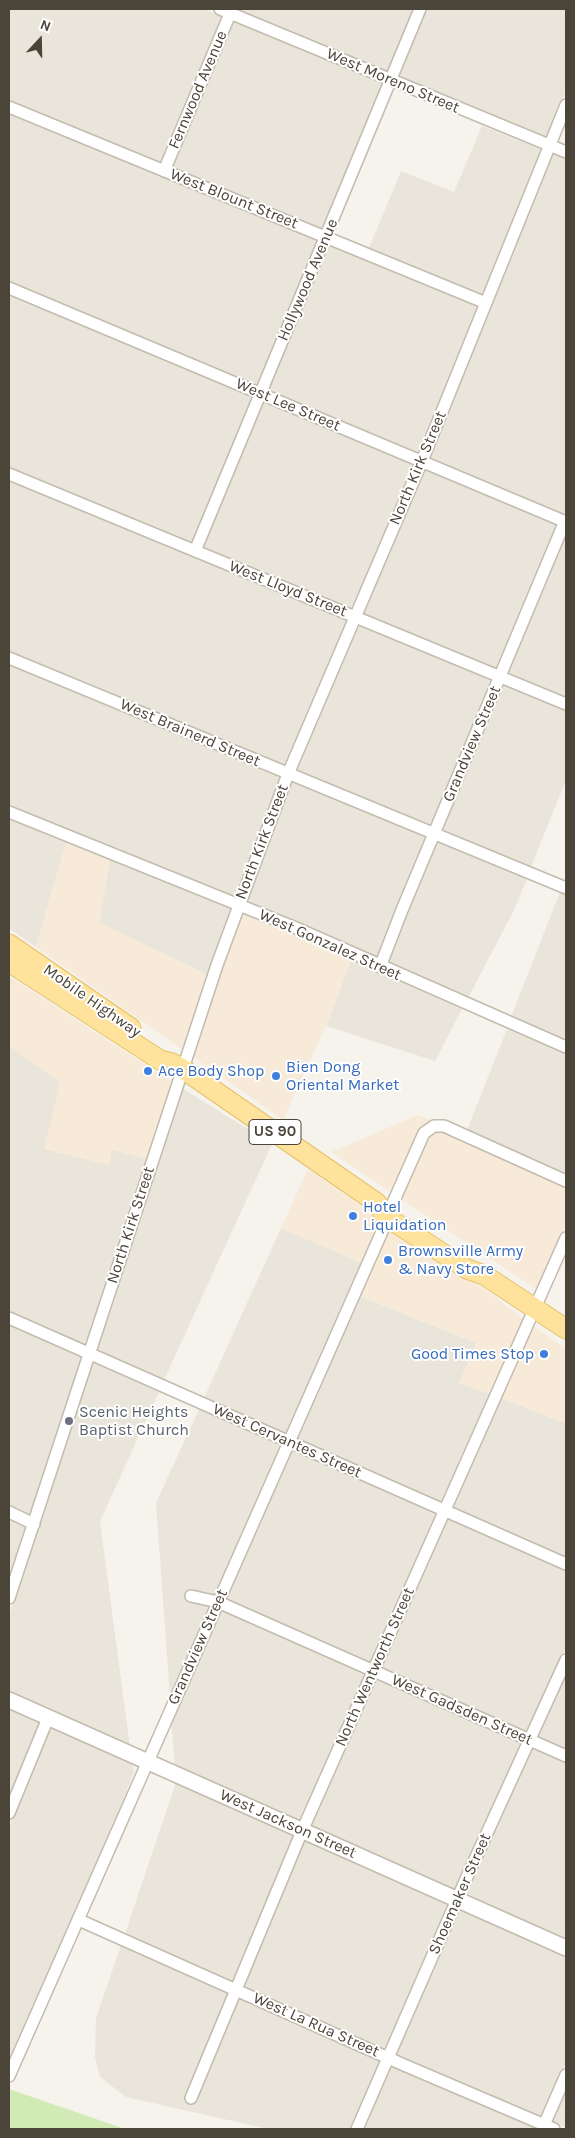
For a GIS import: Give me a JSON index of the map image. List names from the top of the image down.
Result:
{
  "streets": {
    "main road": ["Mobile Highway", "US 90"],
    "street": [
      "West Moreno Street",
      "Fernwood Avenue",
      "West Blount Street",
      "Hollywood Avenue",
      "West Lee Street",
      "North Kirk Street",
      "West Lloyd Street",
      "West Brainerd Street",
      "Grandview Street",
      "West Gonzalez Street",
      "West Cervantes Street",
      "North Wentworth Street",
      "West Gadsden Street",
      "West Jackson Street",
      "Shoemaker Street",
      "West La Rua Street"
    ]
  },
  "crossings": [
    ["West Moreno Street", "Fernwood Avenue"],
    ["West Moreno Street", "Hollywood Avenue"],
    ["West Moreno Street", "North Kirk Street"],
    ["Fernwood Avenue", "West Blount Street"],
    ["West Blount Street", "Hollywood Avenue"],
    ["West Blount Street", "North Kirk Street"],
    ["Hollywood Avenue", "West Lee Street"],
    ["Hollywood Avenue", "West Lloyd Street"],
    ["West Lee Street", "North Kirk Street"],
    ["West Lee Street", "Grandview Street"],
    ["North Kirk Street", "West Lloyd Street"],
    ["North Kirk Street", "West Brainerd Street"],
    ["North Kirk Street", "West Gonzalez Street"],
    ["North Kirk Street", "Mobile Highway"],
    ["North Kirk Street", "West Cervantes Street"],
    ["West Lloyd Street", "Grandview Street"],
    ["West Brainerd Street", "Grandview Street"],
    ["Grandview Street", "West Gonzalez Street"],
    ["Grandview Street", "Mobile Highway"],
    ["Grandview Street", "West Cervantes Street"],
    ["Grandview Street", "West Gadsden Street"],
    ["Grandview Street", "West Jackson Street"],
    ["Grandview Street", "West La Rua Street"],
    ["Mobile Highway", "North Wentworth Street"],
    ["West Cervantes Street", "North Wentworth Street"],
    ["North Wentworth Street", "West Gadsden Street"],
    ["North Wentworth Street", "West Jackson Street"],
    ["North Wentworth Street", "West La Rua Street"],
    ["West Gadsden Street", "Shoemaker Street"],
    ["West Jackson Street", "Shoemaker Street"],
    ["Shoemaker Street", "West La Rua Street"]
  ],
  "places": [
    "Ace Body Shop",
    "Bien Dong Oriental Market",
    "Hotel Liquidation",
    "Brownsville Army & Navy Store",
    "Good Times Stop",
    "Scenic Heights Baptist Church"
  ],
  "north": "top"
}
